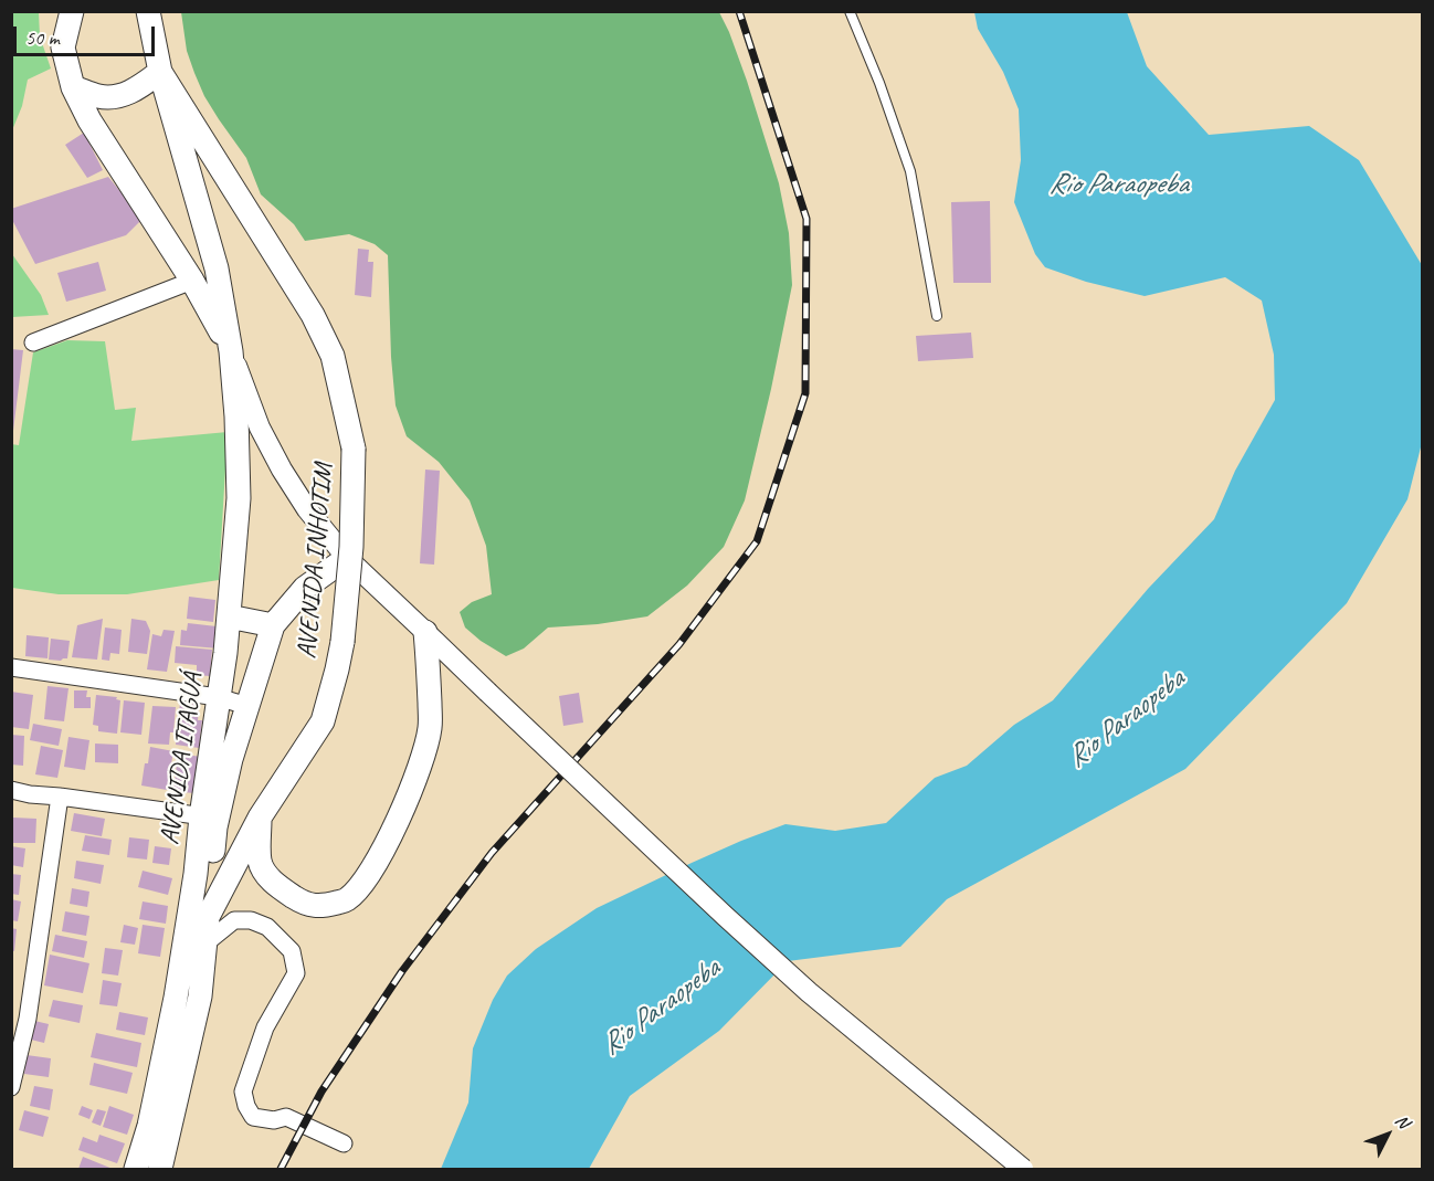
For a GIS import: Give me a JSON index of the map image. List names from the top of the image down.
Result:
{
  "streets": {
    "main road": ["AVENIDA INHOTIM", "AVENIDA ITAGUÁ"]
  },
  "crossings": [
    ["AVENIDA INHOTIM", "AVENIDA ITAGUÁ"]
  ],
  "water": ["Rio Paraopeba"],
  "scale_bar": "50 m",
  "north": "top right"
}
